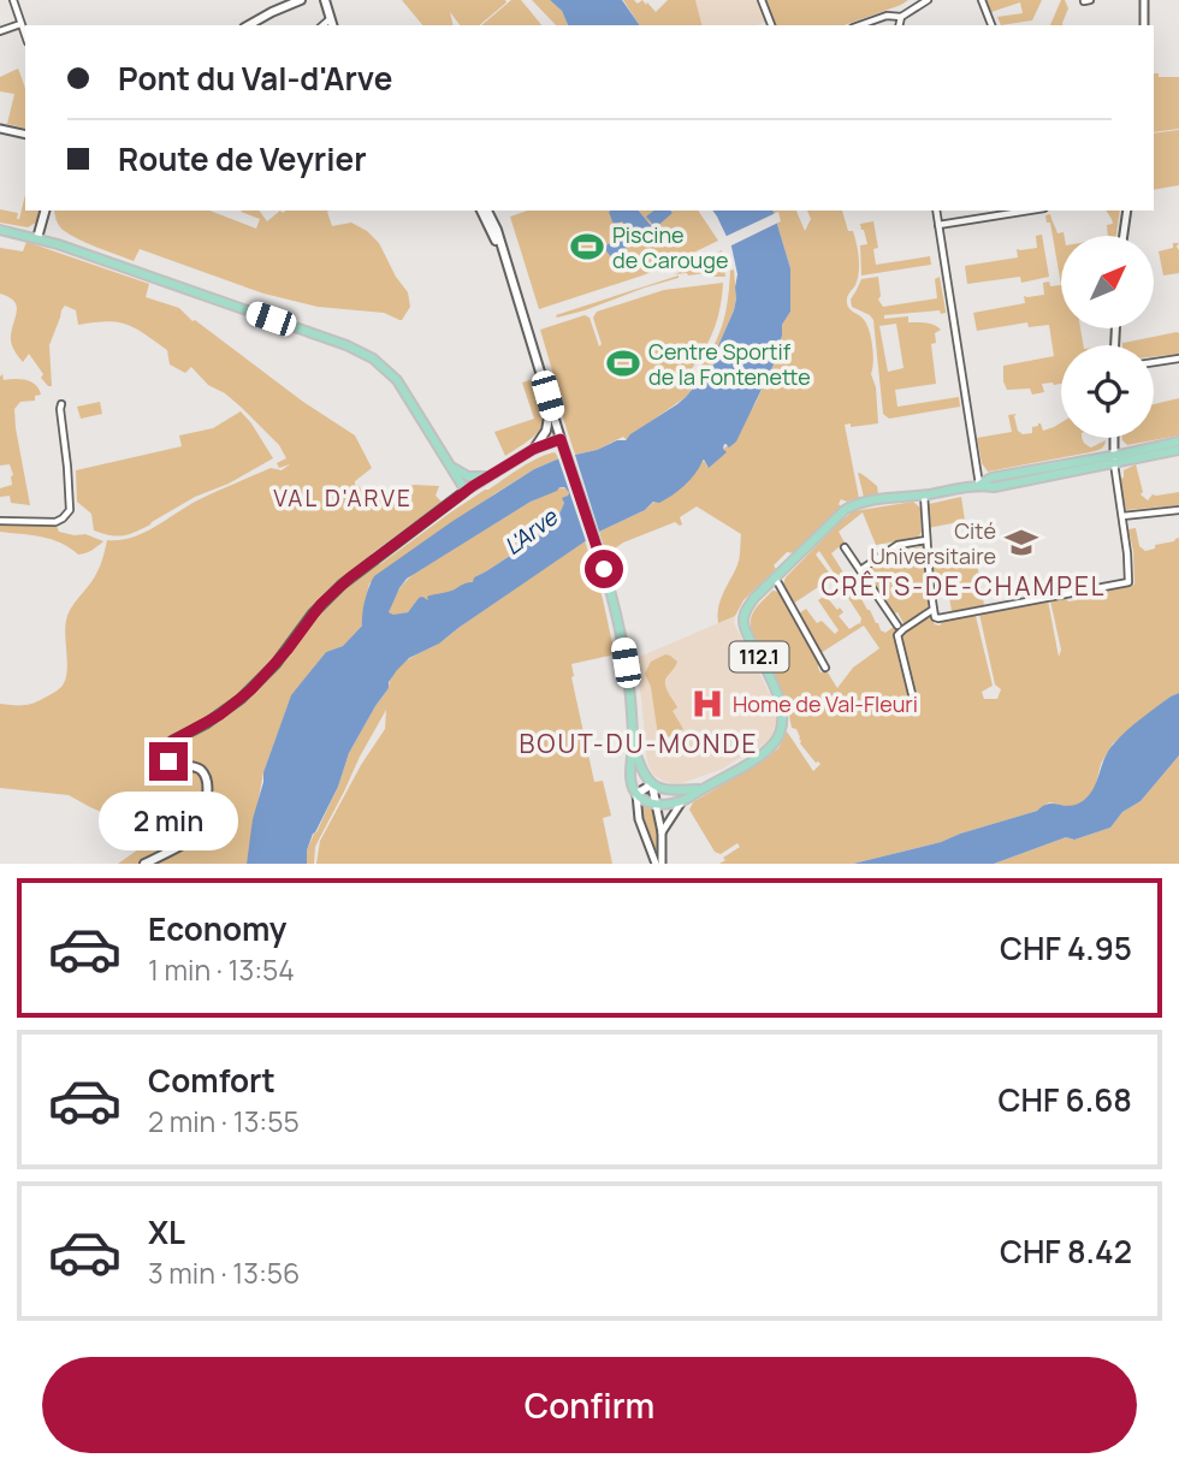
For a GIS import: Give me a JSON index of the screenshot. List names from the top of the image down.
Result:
{
  "streets": {
    "main road": ["112.1"]
  },
  "districts": ["VAL D'ARVE", "CRÊTS-DE-CHAMPEL", "BOUT-DU-MONDE"],
  "water": ["L'Arve"],
  "places": {
    "sports": ["Piscine de Carouge", "Centre Sportif de la Fontenette"],
    "school or university": ["Cité Universitaire"],
    "hospital": ["Home de Val-Fleuri"]
  },
  "north": "top right",
  "page": {
    "banner": ["Pont du Val-d'Arve", "Route de Veyrier"],
    "bubble": "2 min",
    "list": [
      {
        "name": "Economy",
        "note": "1 min · 13:54",
        "value": "CHF 4.95"
      },
      {
        "name": "Comfort",
        "note": "2 min · 13:55",
        "value": "CHF 6.68"
      },
      {
        "name": "XL",
        "note": "3 min · 13:56",
        "value": "CHF 8.42"
      }
    ],
    "buttons": "Confirm"
  }
}
